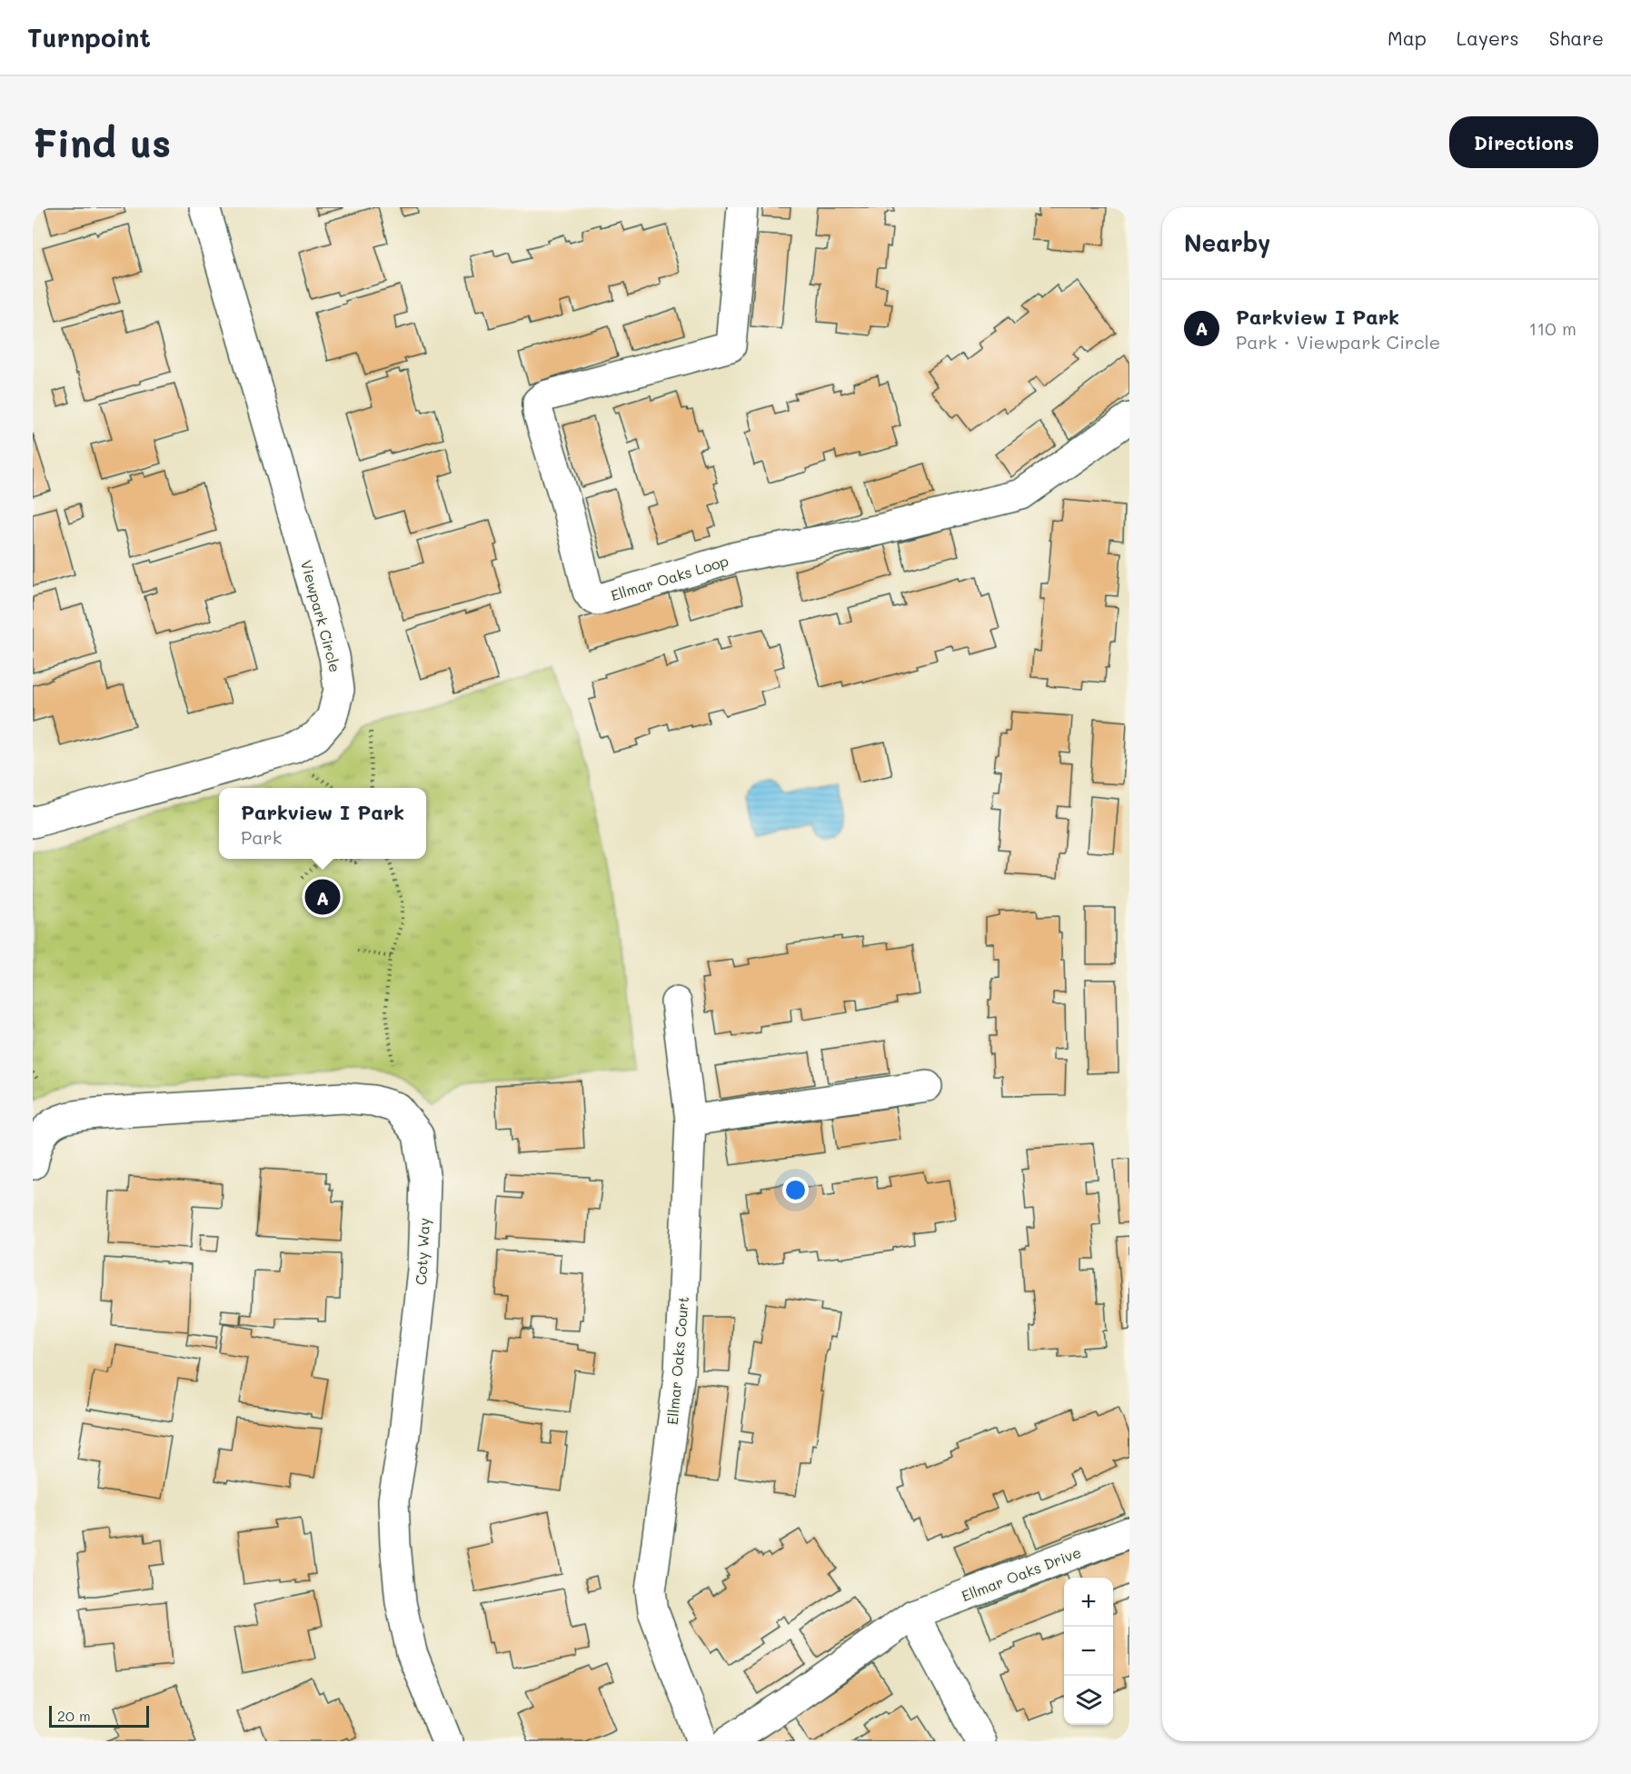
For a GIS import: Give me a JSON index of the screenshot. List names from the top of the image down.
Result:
{
  "streets": {
    "street": [
      "Ellmar Oaks Loop",
      "Viewpark Circle",
      "Coty Way",
      "Ellmar Oaks Court",
      "Ellmar Oaks Drive"
    ]
  },
  "scale_bar": "20 m",
  "page": {
    "header": "Turnpoint",
    "nav": ["Map", "Layers", "Share"],
    "buttons": "Directions",
    "title": "Find us",
    "heading": "Nearby",
    "list": [
      {
        "mark": "A",
        "name": "Parkview I Park",
        "note": "Park · Viewpark Circle",
        "value": "110 m"
      }
    ],
    "popup": ["Parkview I Park", "Park"],
    "pins": "A",
    "map_buttons": ["+", "−"],
    "scale": "20 m"
  }
}
